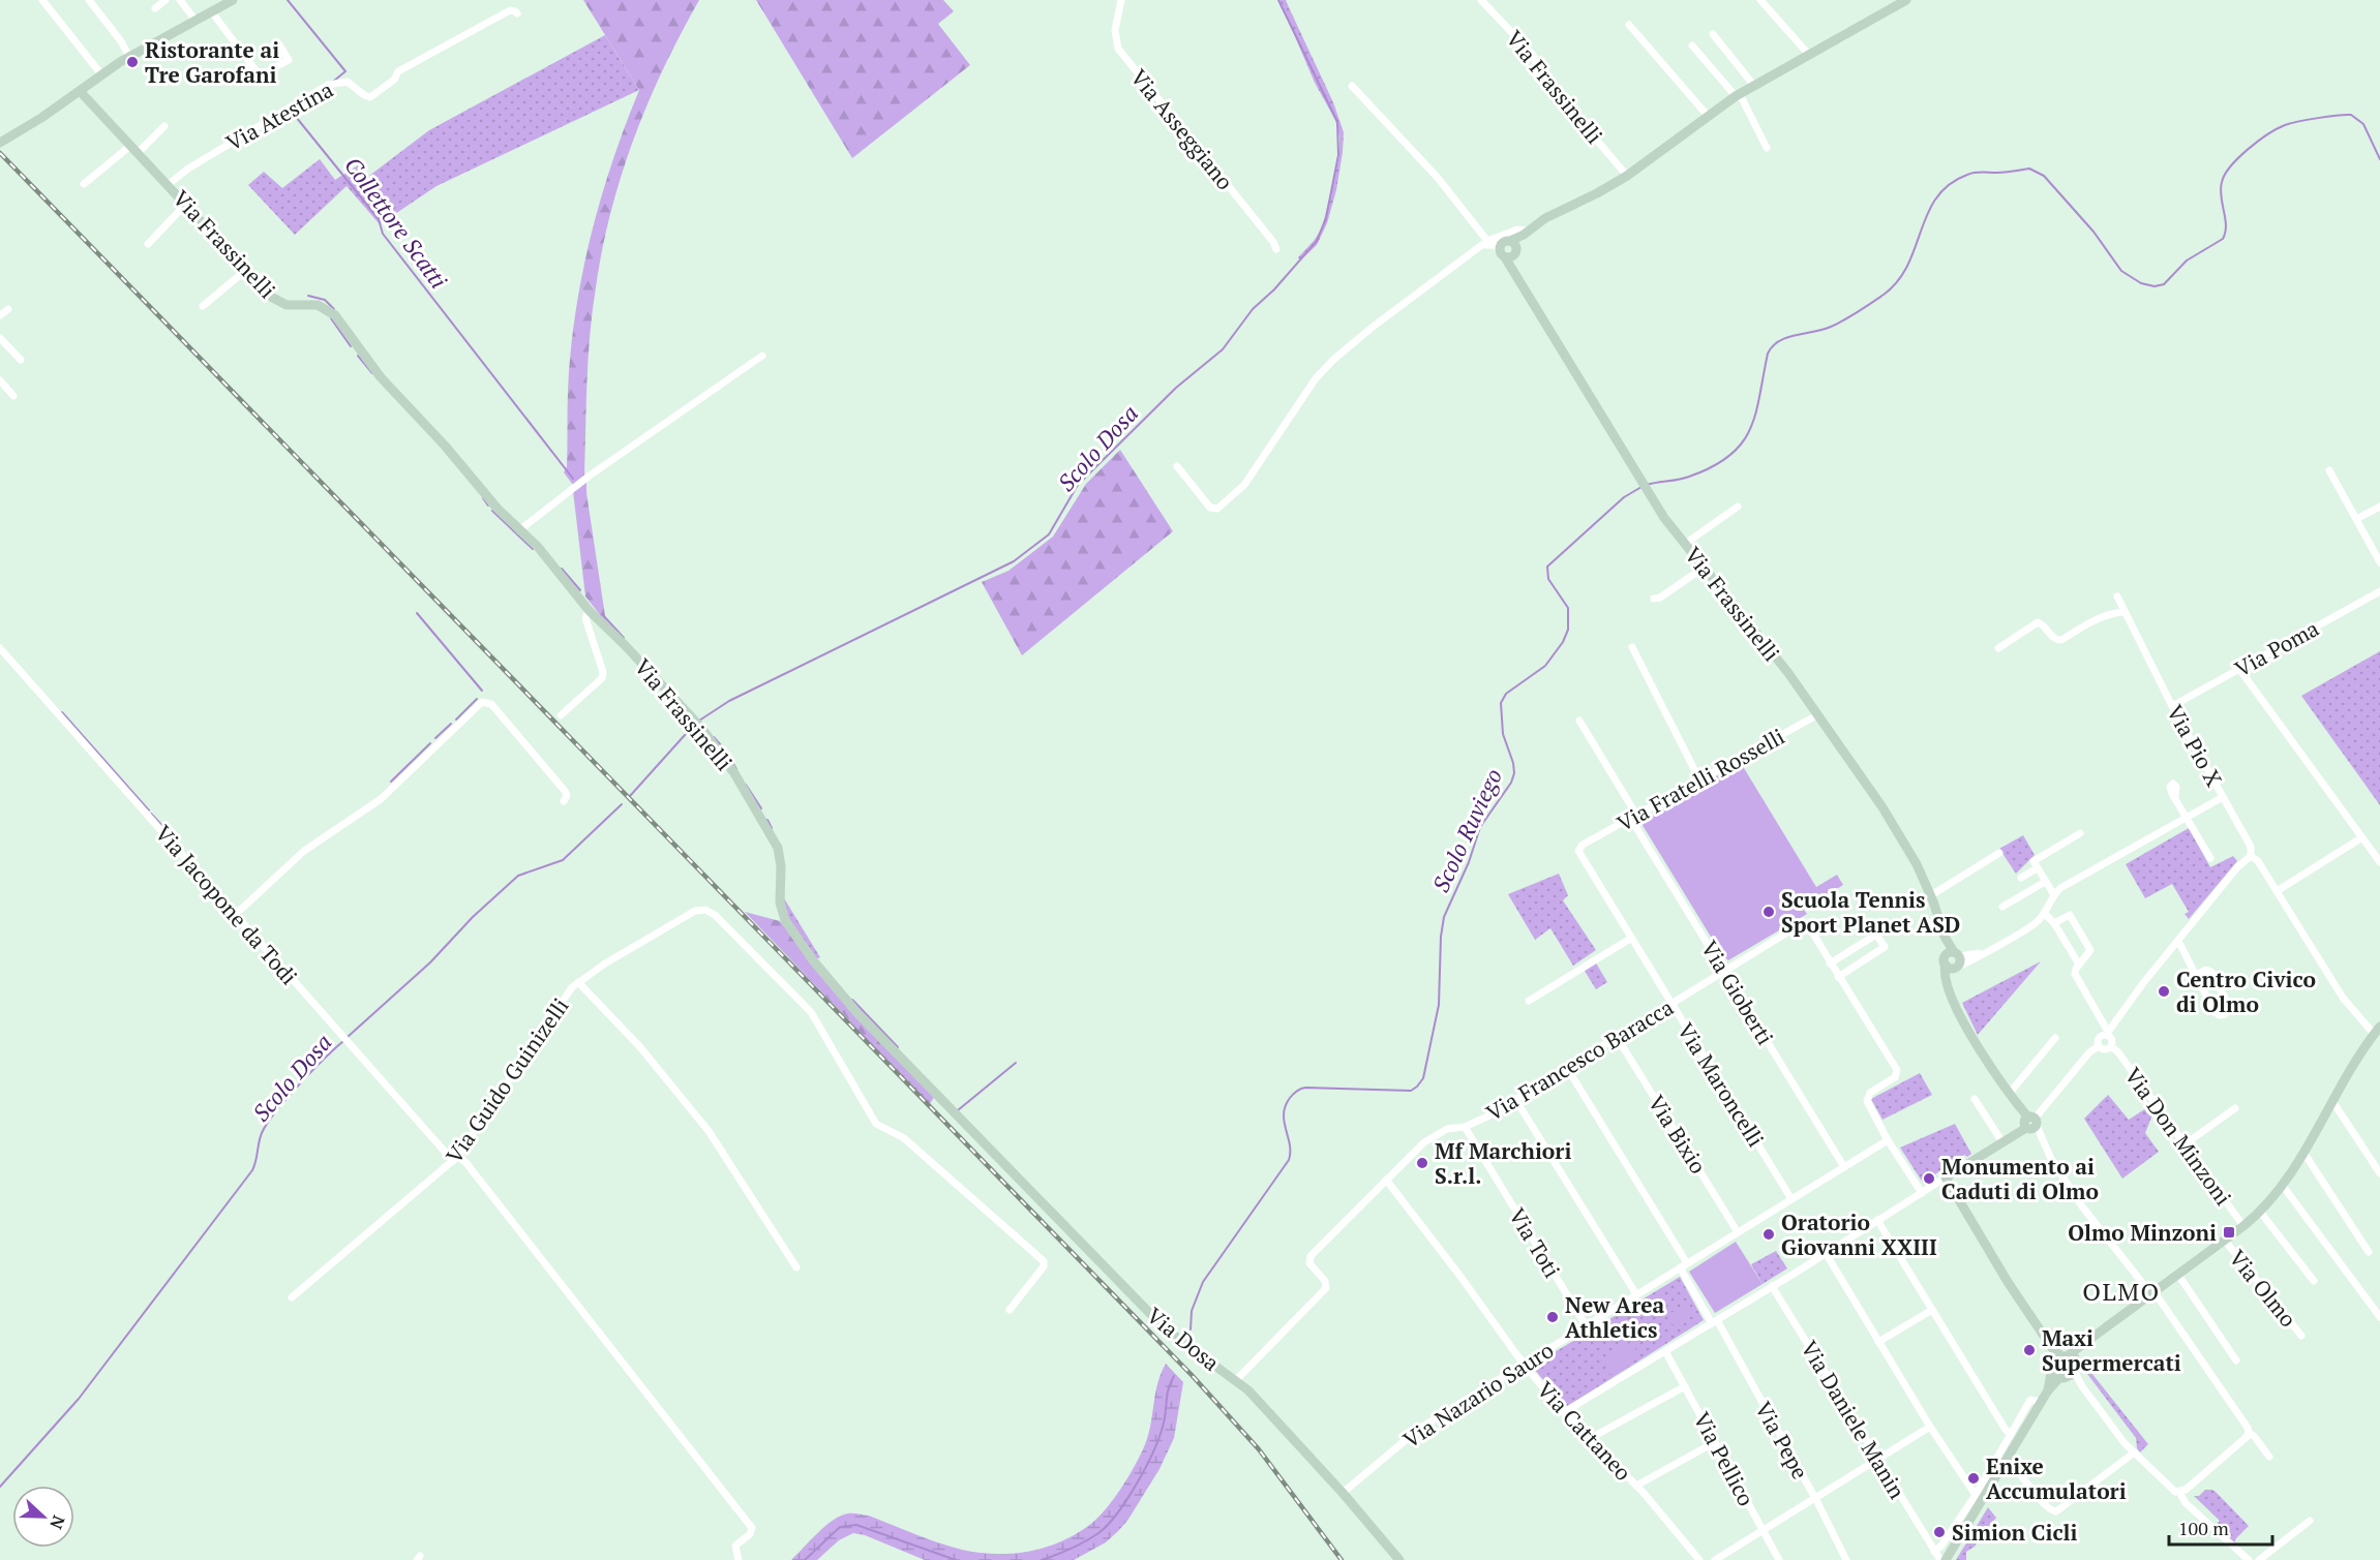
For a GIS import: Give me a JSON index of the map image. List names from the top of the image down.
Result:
{
  "streets": {
    "street": [
      "Via Frassinelli",
      "Via Atestina",
      "Via Asseggiano",
      "Via Poma",
      "Via Pio X",
      "Via Fratelli Rosselli",
      "Via Jacopone da Todi",
      "Via Gioberti",
      "Via Francesco Baracca",
      "Via Guido Guinizelli",
      "Via Maroncelli",
      "Via Bixio",
      "Via Don Minzoni",
      "Via Toti",
      "Via Olmo",
      "Via Dosa",
      "Via Nazario Sauro",
      "Via Daniele Manin",
      "Via Cattaneo",
      "Via Pepe",
      "Via Pellico"
    ]
  },
  "crossings": [
    ["Via Frassinelli", "Via Atestina"],
    ["Via Frassinelli", "Via Fratelli Rosselli"],
    ["Via Frassinelli", "Via Olmo"],
    ["Via Frassinelli", "Via Dosa"],
    ["Via Poma", "Via Pio X"],
    ["Via Pio X", "Via Olmo"],
    ["Via Fratelli Rosselli", "Via Gioberti"],
    ["Via Fratelli Rosselli", "Via Maroncelli"],
    ["Via Jacopone da Todi", "Via Guido Guinizelli"],
    ["Via Gioberti", "Via Francesco Baracca"],
    ["Via Gioberti", "Via Nazario Sauro"],
    ["Via Francesco Baracca", "Via Maroncelli"],
    ["Via Francesco Baracca", "Via Bixio"],
    ["Via Francesco Baracca", "Via Toti"],
    ["Via Francesco Baracca", "Via Dosa"],
    ["Via Francesco Baracca", "Via Cattaneo"],
    ["Via Maroncelli", "Via Nazario Sauro"],
    ["Via Bixio", "Via Nazario Sauro"],
    ["Via Don Minzoni", "Via Olmo"],
    ["Via Toti", "Via Nazario Sauro"],
    ["Via Dosa", "Via Nazario Sauro"],
    ["Via Nazario Sauro", "Via Cattaneo"],
    ["Via Nazario Sauro", "Via Pepe"],
    ["Via Daniele Manin", "Via Pellico"],
    ["Via Cattaneo", "Via Pellico"],
    ["Via Pepe", "Via Pellico"]
  ],
  "districts": ["OLMO"],
  "water": ["Collettore Scatti", "Scolo Dosa", "Scolo Ruviego"],
  "places": {
    "other": [
      "Ristorante ai Tre Garofani",
      "Scuola Tennis Sport Planet ASD",
      "Centro Civico di Olmo",
      "Mf Marchiori S.r.l.",
      "Monumento ai Caduti di Olmo",
      "Oratorio Giovanni XXIII",
      "New Area Athletics",
      "Maxi Supermercati",
      "Enixe Accumulatori",
      "Simion Cicli"
    ],
    "transit": ["Olmo Minzoni"]
  },
  "scale_bar": "100 m",
  "north": "right"
}
